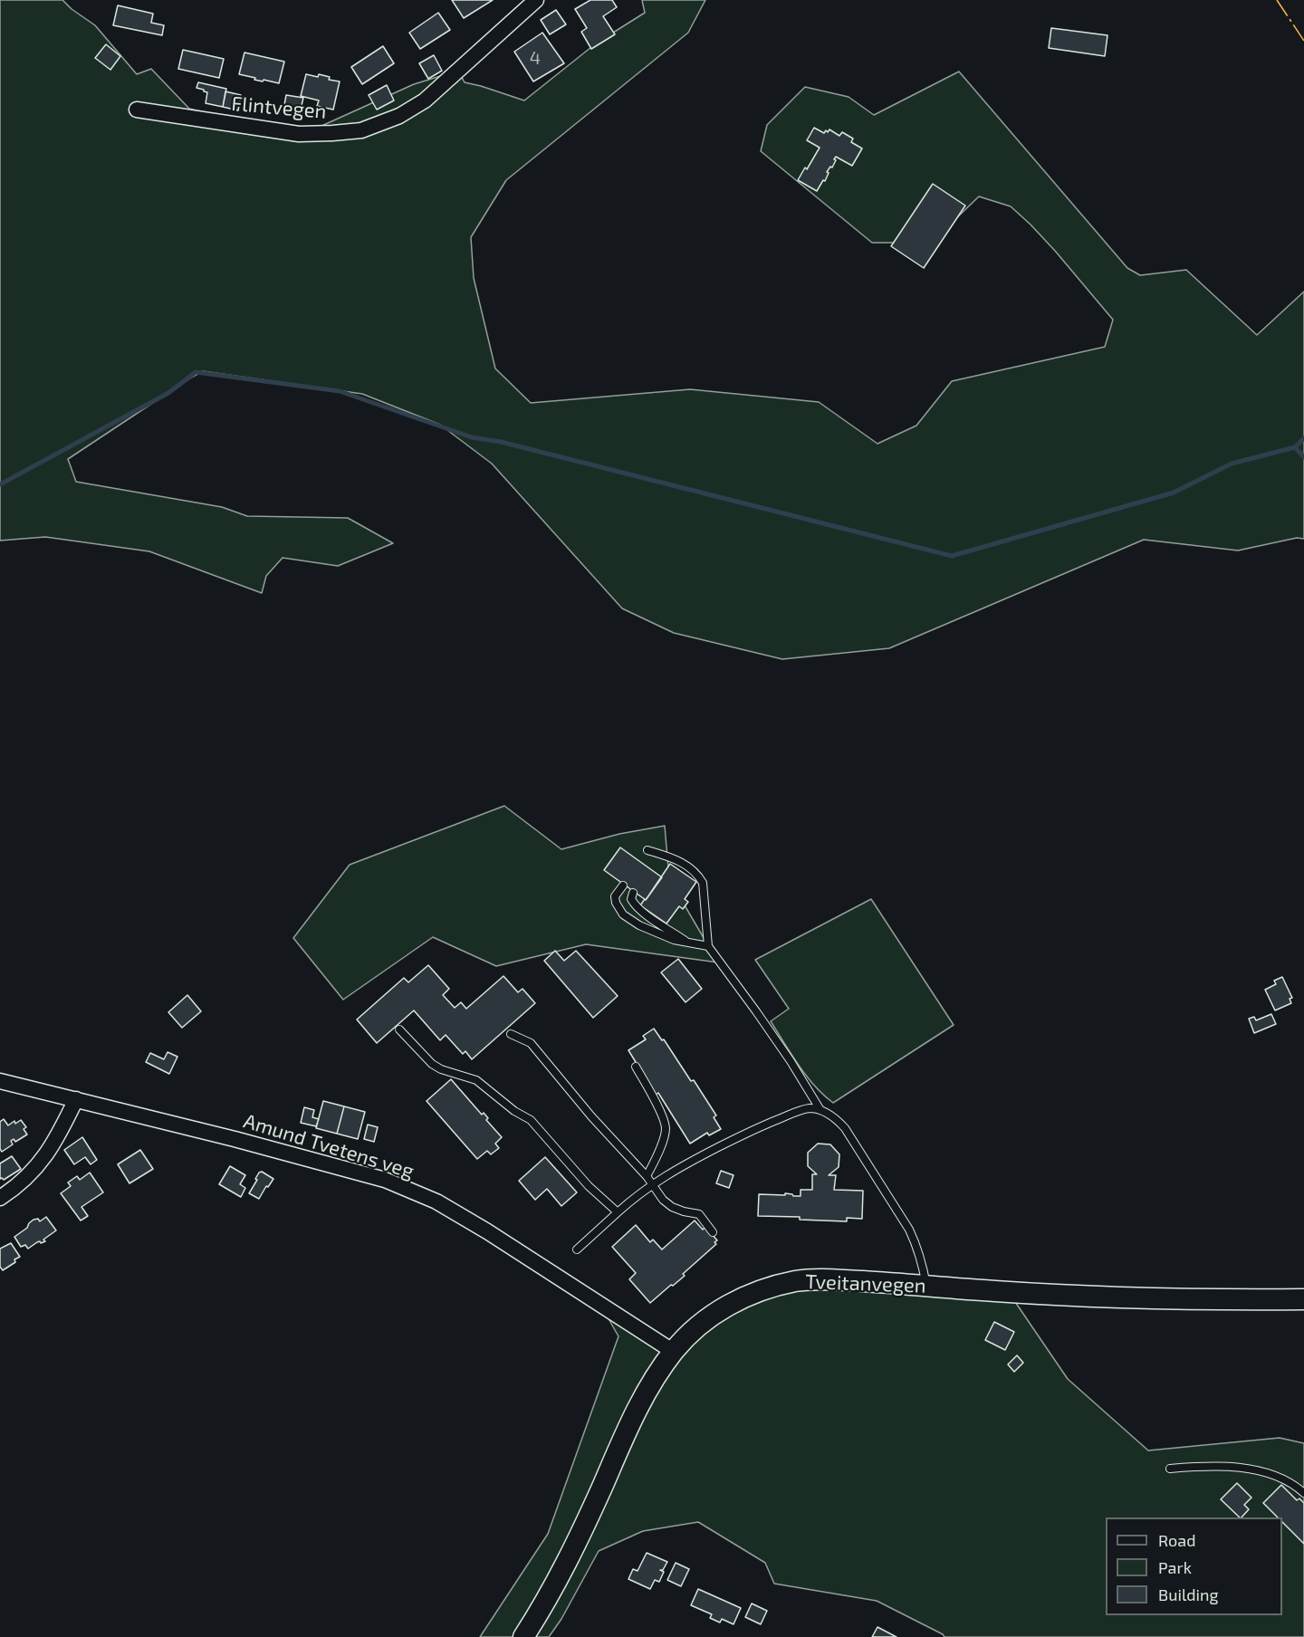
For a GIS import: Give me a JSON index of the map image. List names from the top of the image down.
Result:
{
  "streets": {
    "main road": ["Tveitanvegen"],
    "street": ["Flintvegen", "Amund Tvetens veg"]
  },
  "crossings": [
    ["Amund Tvetens veg", "Tveitanvegen"]
  ],
  "house_numbers": ["4"],
  "legend": ["Road", "Park", "Building"]
}
